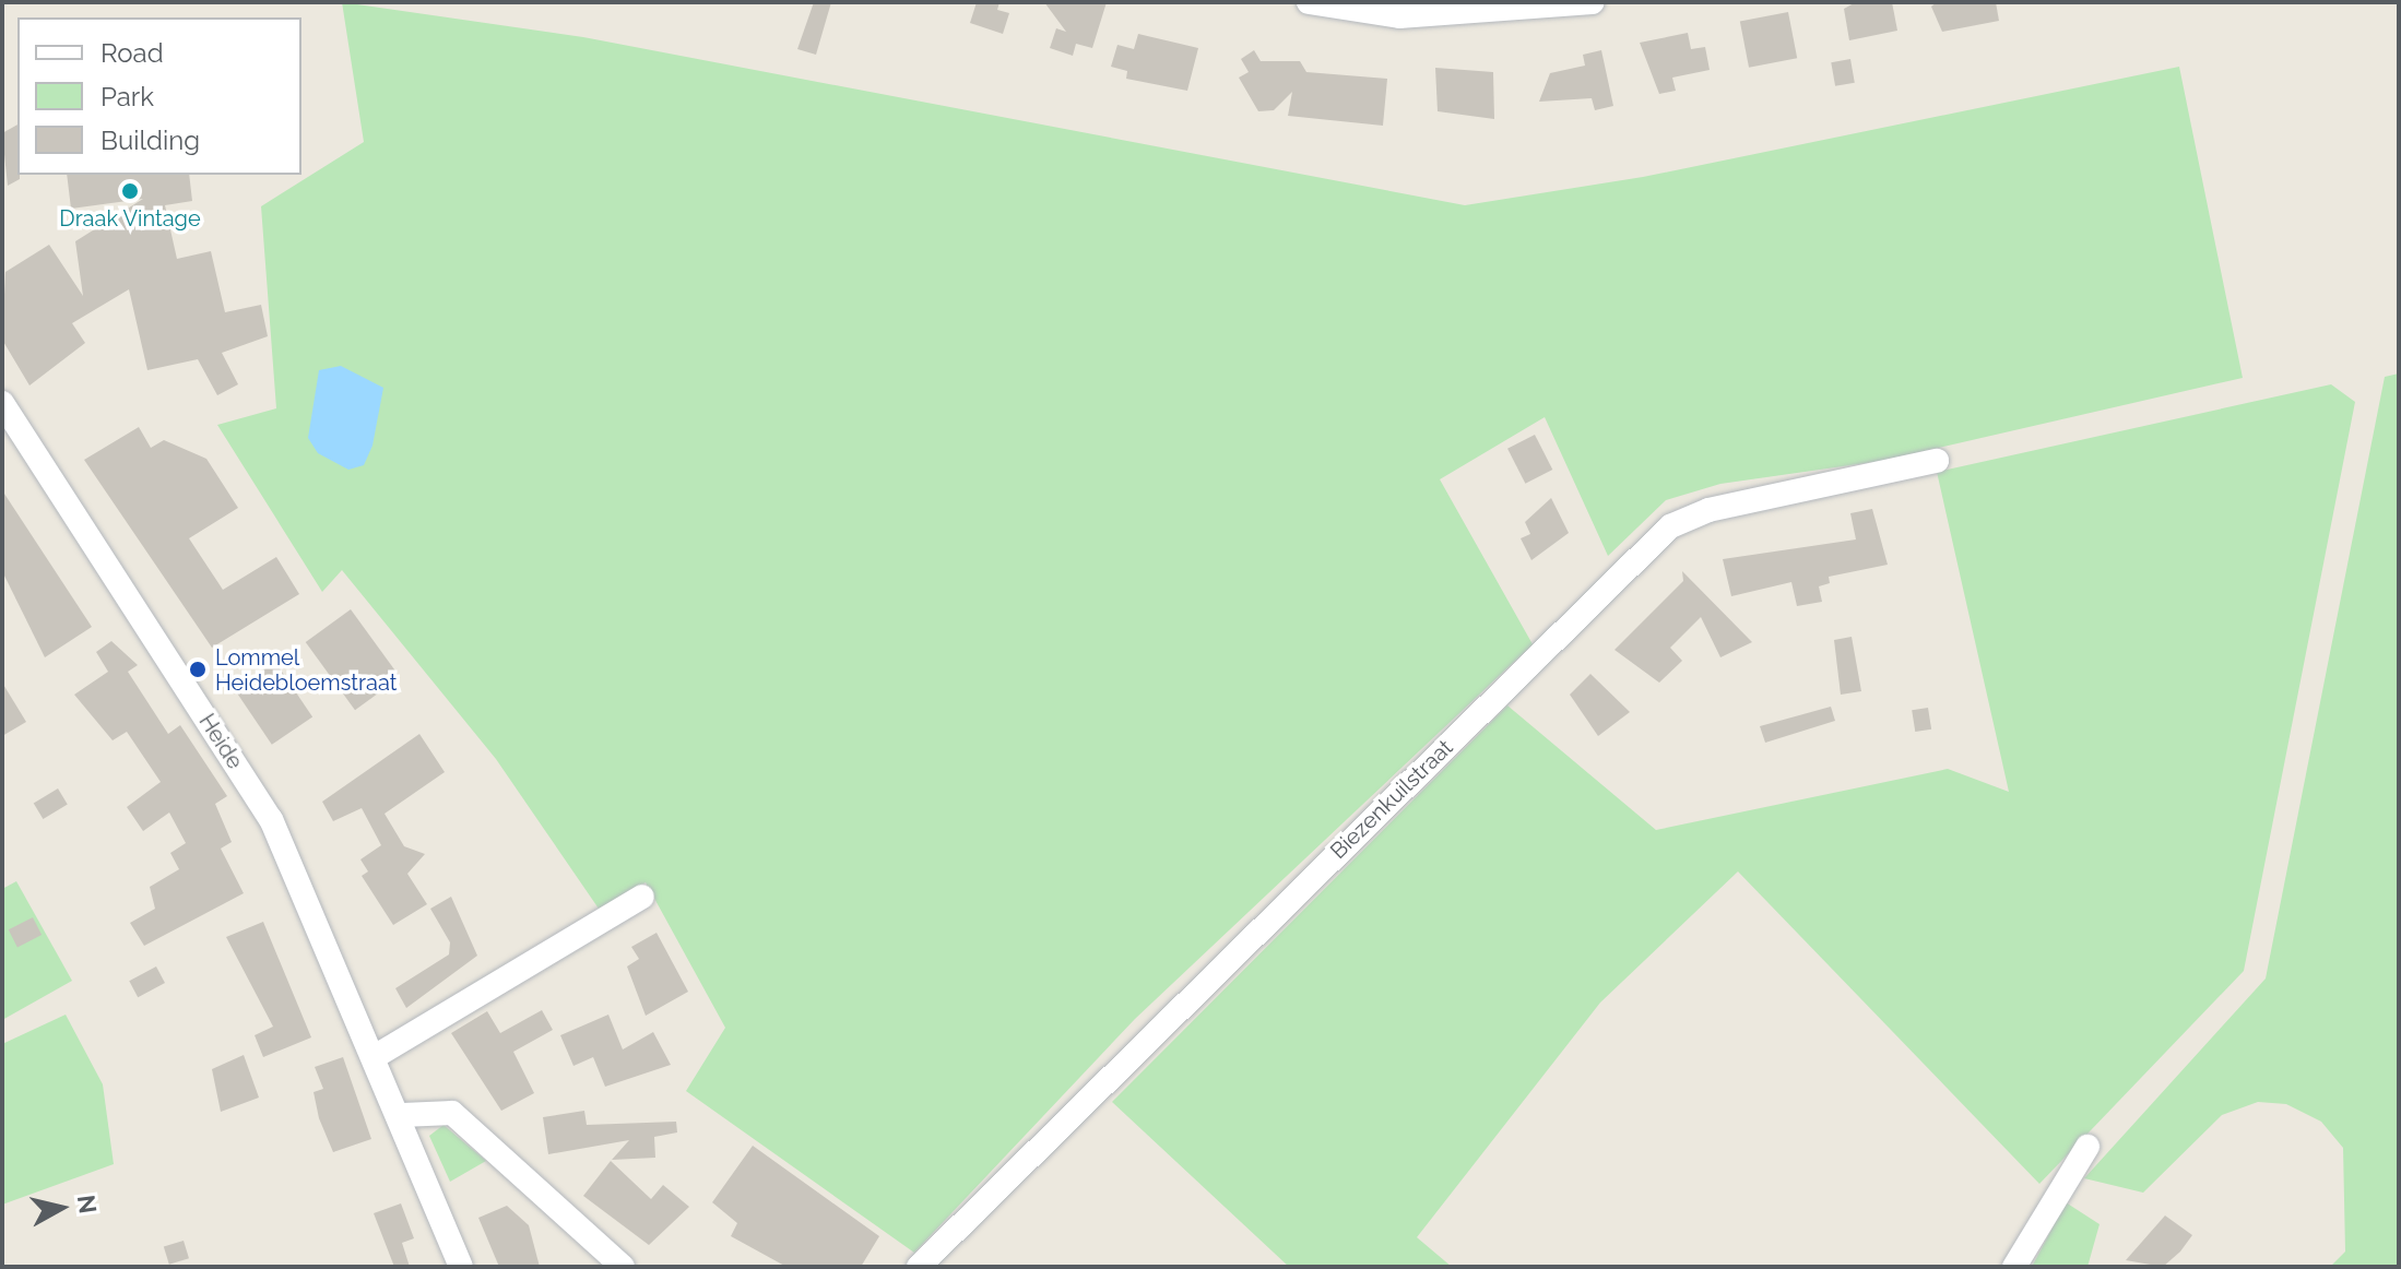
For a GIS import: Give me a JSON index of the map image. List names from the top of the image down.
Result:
{
  "streets": {
    "street": ["Heide", "Biezenkuilstraat"]
  },
  "places": ["Draak Vintage", "Lommel Heidebloemstraat"],
  "legend": ["Road", "Park", "Building"],
  "north": "right"
}
